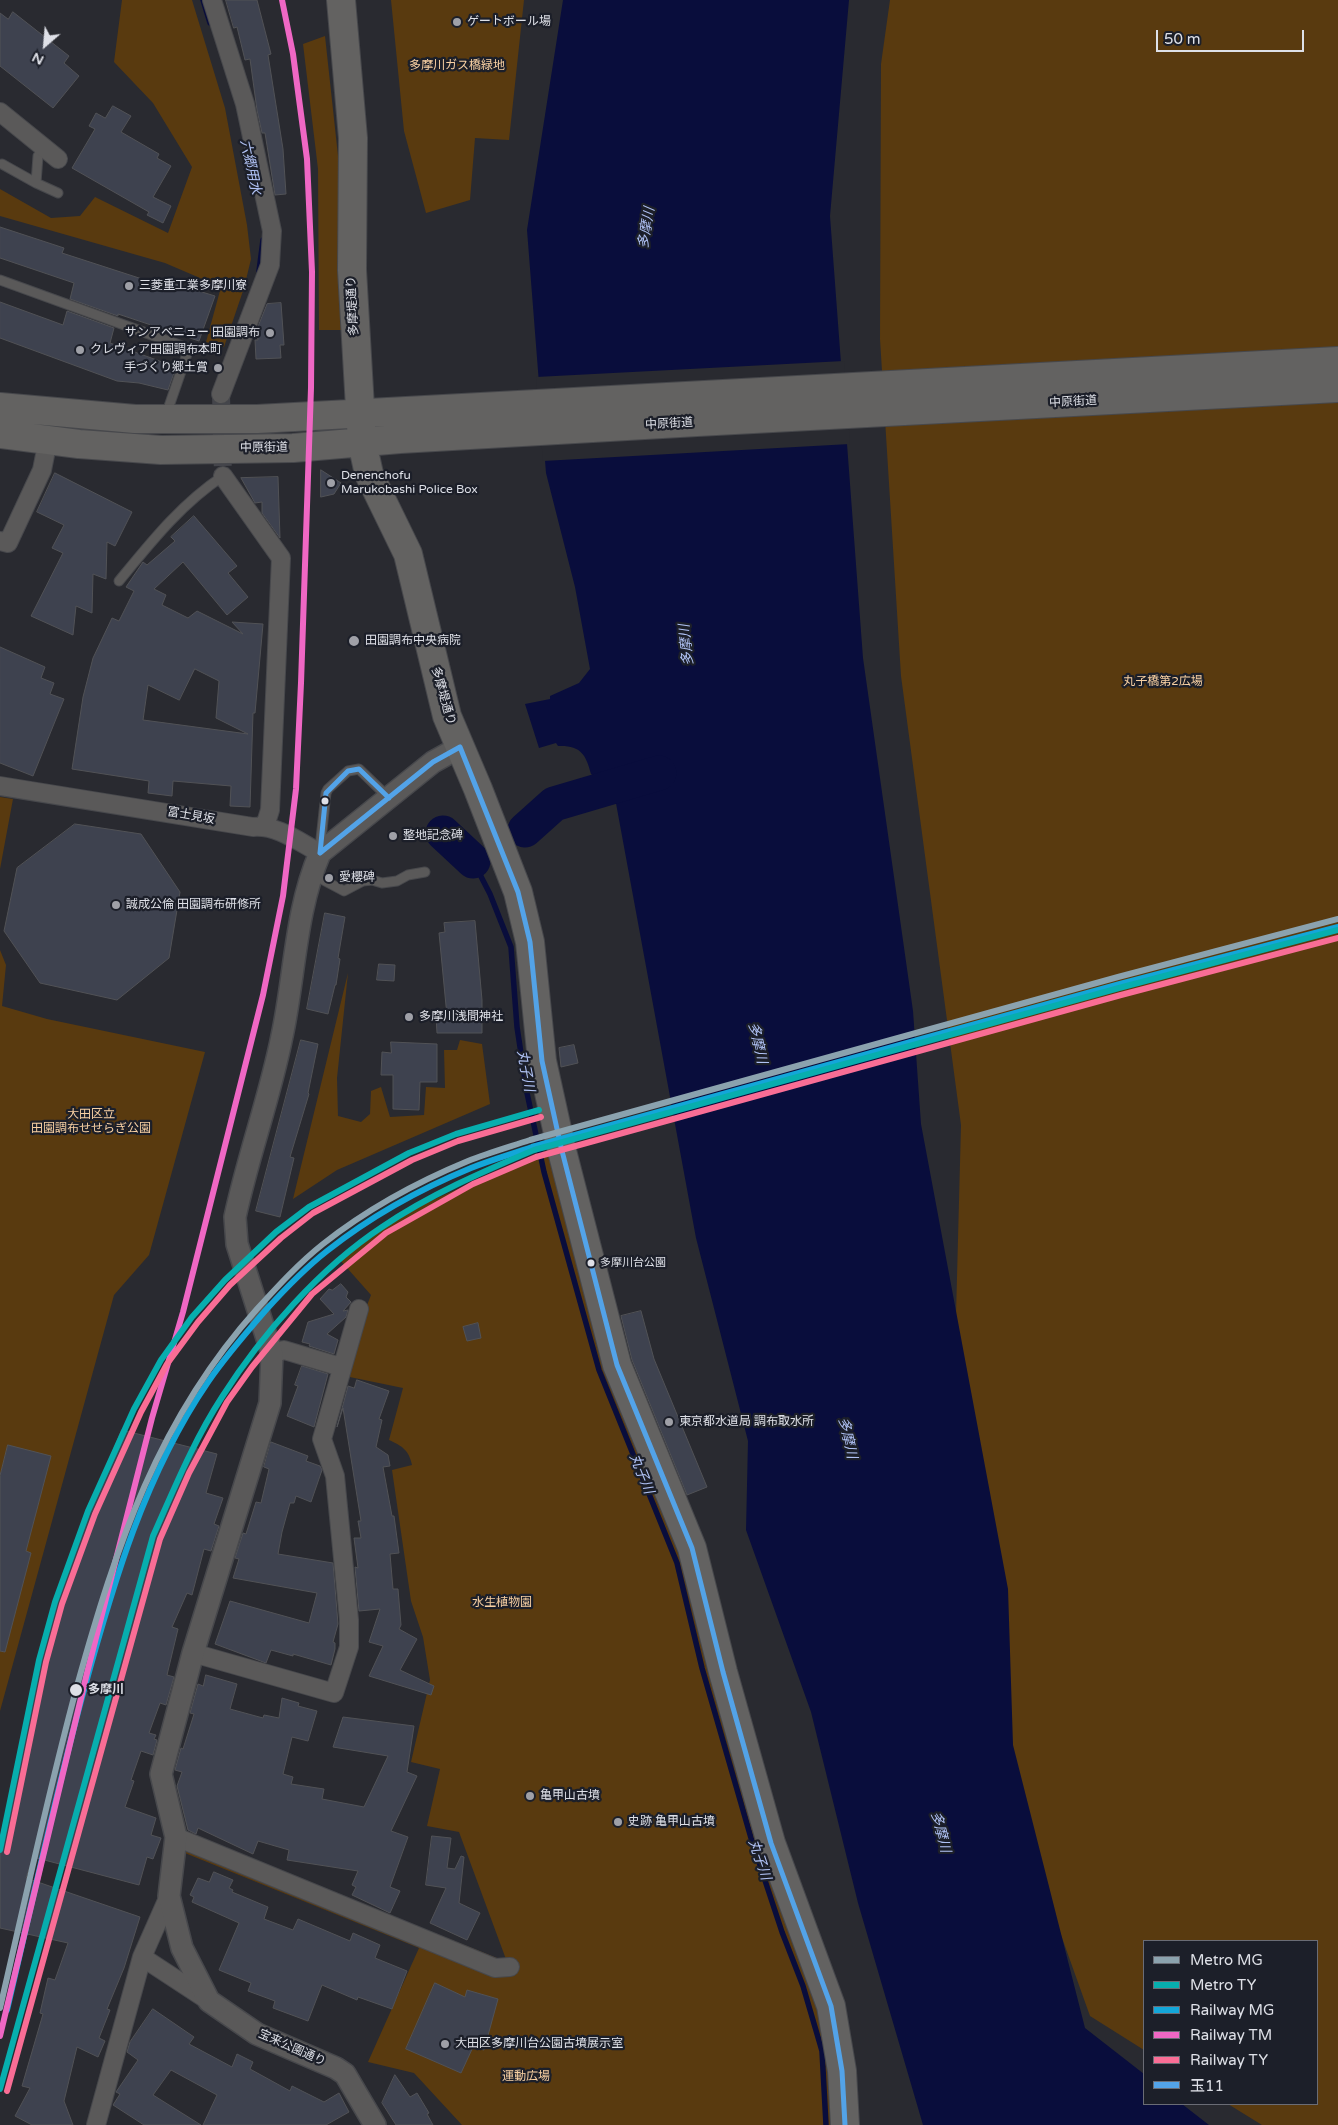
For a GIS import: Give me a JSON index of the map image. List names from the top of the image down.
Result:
{
  "streets": {
    "main road": ["多摩堤通り", "中原街道"],
    "street": ["富士見坂", "宝来公園通り"]
  },
  "crossings": [
    ["多摩堤通り", "中原街道"]
  ],
  "water": ["六郷用水", "多摩川", "丸子川"],
  "parks": [
    "多摩川ガス橋緑地",
    "丸子橋第2広場",
    "大田区立 田園調布せせらぎ公園",
    "水生植物園",
    "運動広場"
  ],
  "places": [
    "ゲートボール場",
    "三菱重工業多摩川寮",
    "サンアベニュー 田園調布",
    "クレヴィア田園調布本町",
    "手づくり郷土賞",
    "Denenchofu Marukobashi Police Box",
    "田園調布中央病院",
    "整地記念碑",
    "愛櫻碑",
    "誠成公倫 田園調布研修所",
    "多摩川浅間神社",
    "多摩川台公園",
    "東京都水道局 調布取水所",
    "多摩川",
    "亀甲山古墳",
    "史跡 亀甲山古墳",
    "大田区多摩川台公園古墳展示室"
  ],
  "lines": [
    "rail line TM",
    "transit line 玉11",
    "metro line MG",
    "rail line MG",
    "metro line TY",
    "rail line TY"
  ],
  "legend": [
    "Metro MG",
    "Metro TY",
    "Railway MG",
    "Railway TM",
    "Railway TY",
    "玉11"
  ],
  "scale_bar": "50 m",
  "north": "bottom left"
}
